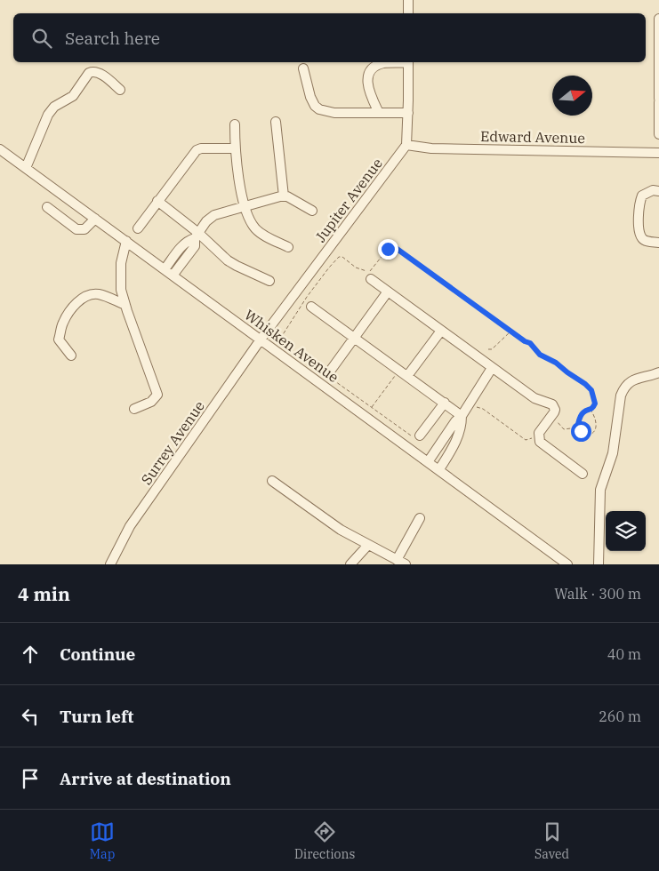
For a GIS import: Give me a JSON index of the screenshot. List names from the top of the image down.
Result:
{
  "streets": {
    "street": [
      "Edward Avenue",
      "Jupiter Avenue",
      "Whisken Avenue",
      "Surrey Avenue"
    ]
  },
  "crossings": [
    ["Edward Avenue", "Jupiter Avenue"],
    ["Jupiter Avenue", "Whisken Avenue"],
    ["Jupiter Avenue", "Surrey Avenue"],
    ["Whisken Avenue", "Surrey Avenue"]
  ],
  "north": "right",
  "page": {
    "search": "Search here",
    "heading": ["4 min", "Walk · 300 m"],
    "list": [
      ["Continue", "40 m"],
      ["Turn left", "260 m"],
      "Arrive at destination"
    ],
    "nav": ["Map", "Directions", "Saved"]
  }
}
